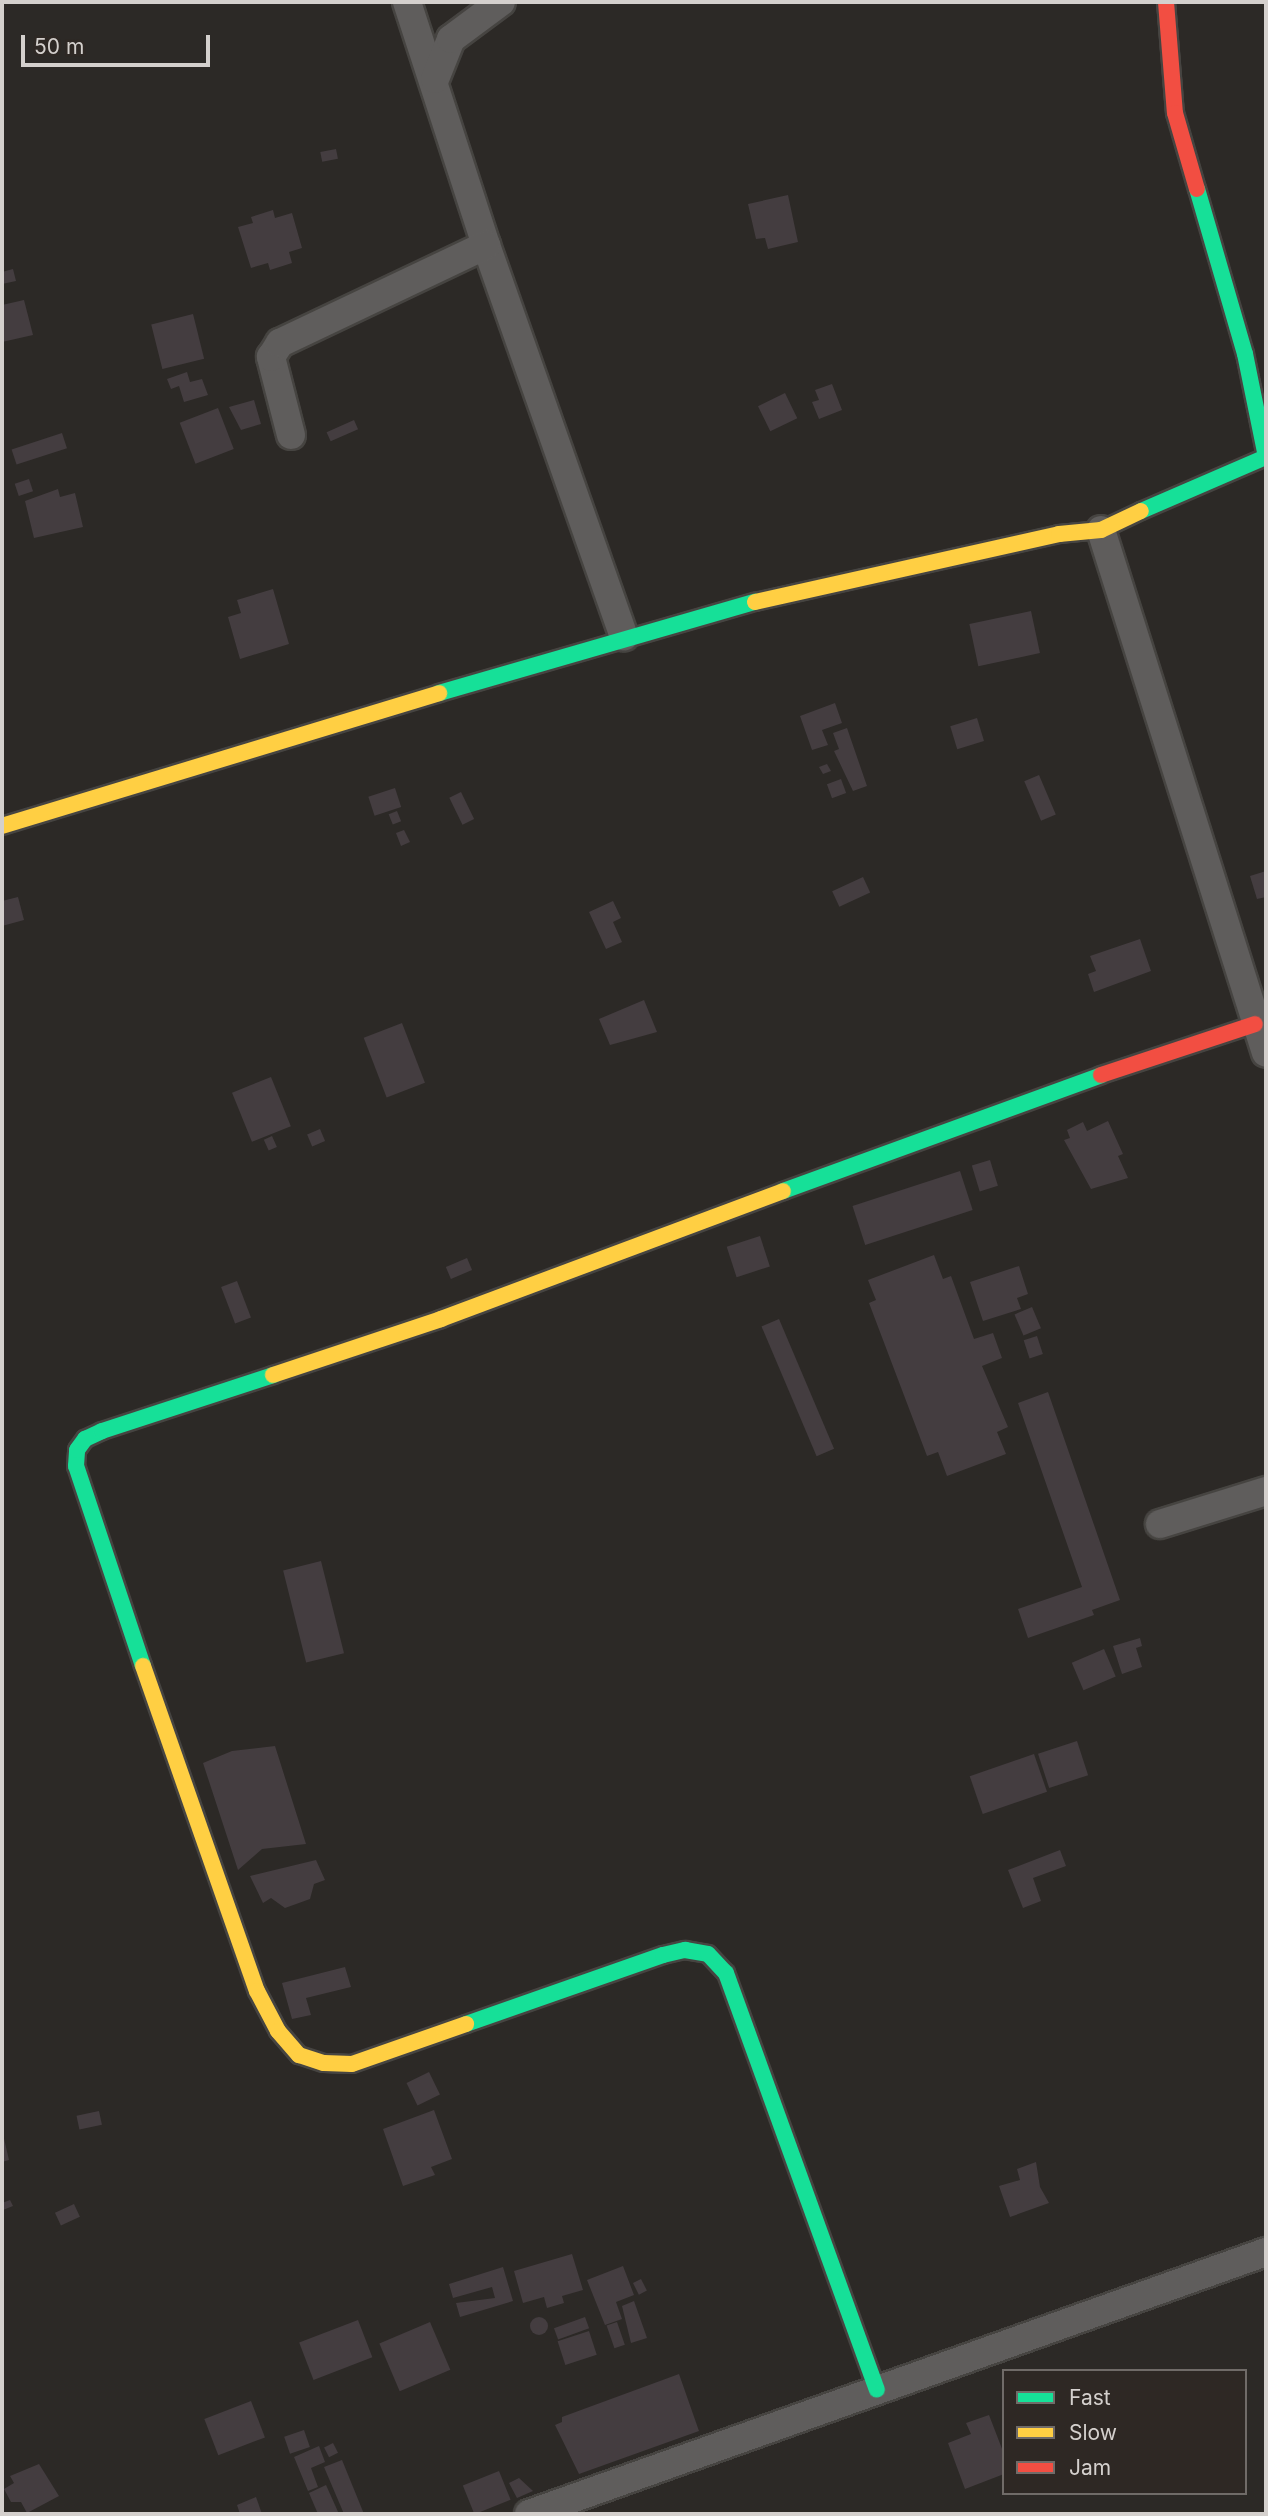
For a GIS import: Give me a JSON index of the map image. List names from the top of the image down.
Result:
{
  "legend": ["Fast", "Slow", "Jam"],
  "scale_bar": "50 m"
}
